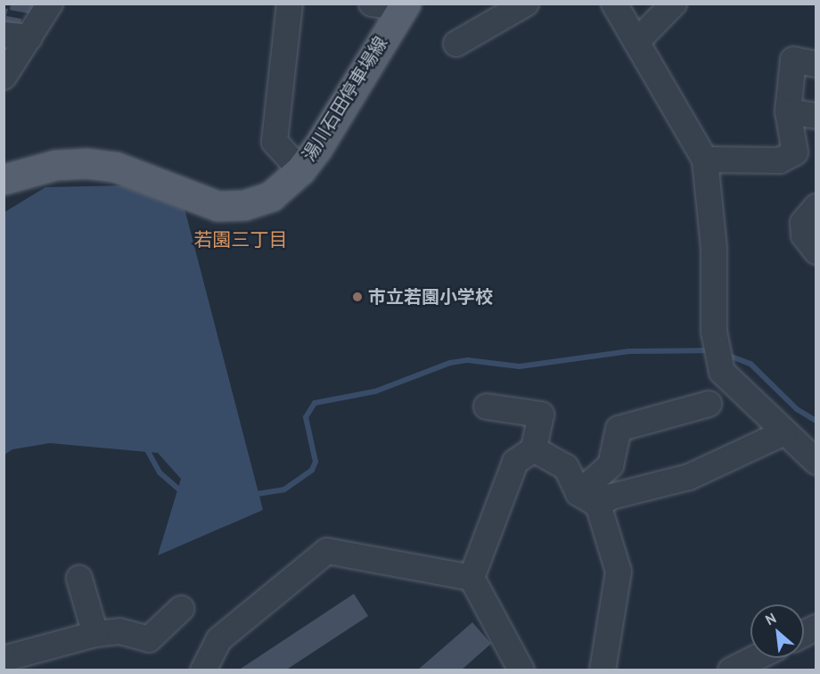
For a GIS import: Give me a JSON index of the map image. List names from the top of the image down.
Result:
{
  "streets": {
    "main road": ["湯川石田停車場線"]
  },
  "districts": ["若園三丁目"],
  "places": ["市立若園小学校"],
  "north": "top left"
}
